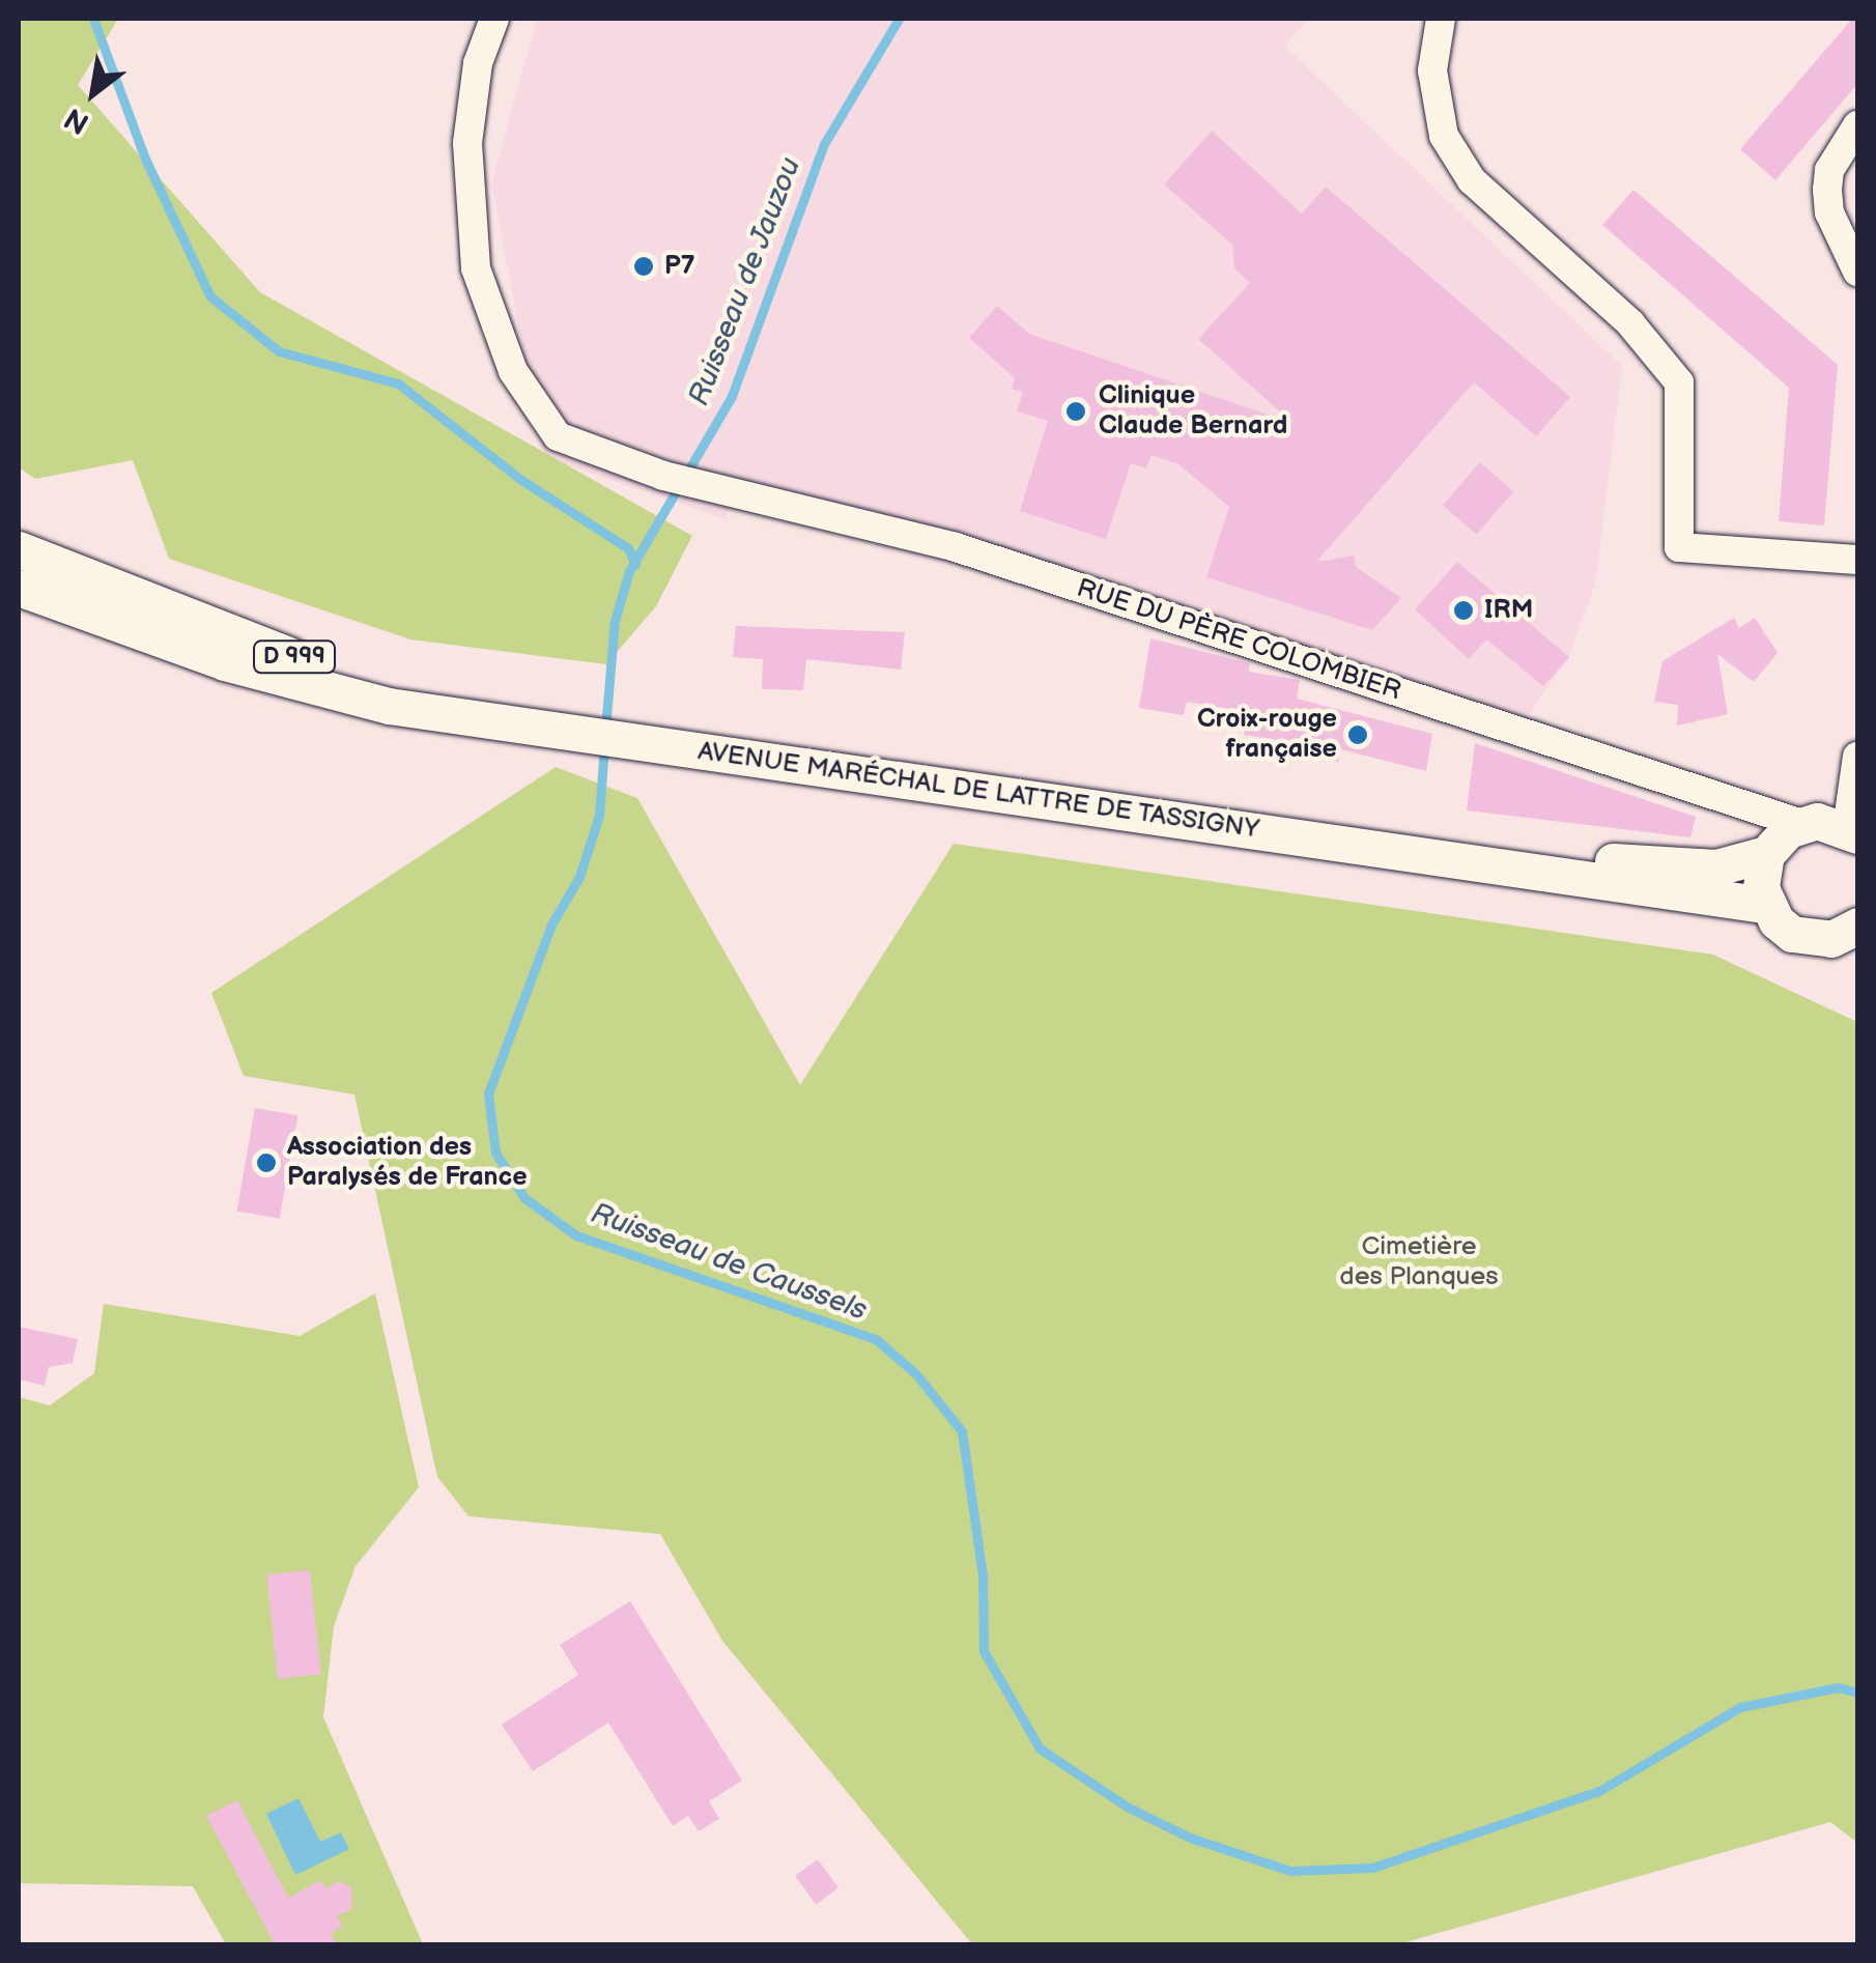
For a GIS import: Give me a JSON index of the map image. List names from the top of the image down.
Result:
{
  "streets": {
    "main road": ["D 999", "AVENUE MARÉCHAL DE LATTRE DE TASSIGNY"],
    "street": ["RUE DU PÈRE COLOMBIER"]
  },
  "crossings": [
    ["RUE DU PÈRE COLOMBIER", "AVENUE MARÉCHAL DE LATTRE DE TASSIGNY"],
    ["D 999", "AVENUE MARÉCHAL DE LATTRE DE TASSIGNY"]
  ],
  "water": ["Ruisseau de Jauzou", "Ruisseau de Caussels"],
  "parks": ["Cimetière des Planques"],
  "places": [
    "P7",
    "Clinique Claude Bernard",
    "IRM",
    "Croix-rouge française",
    "Association des Paralysés de France"
  ],
  "north": "bottom left"
}
